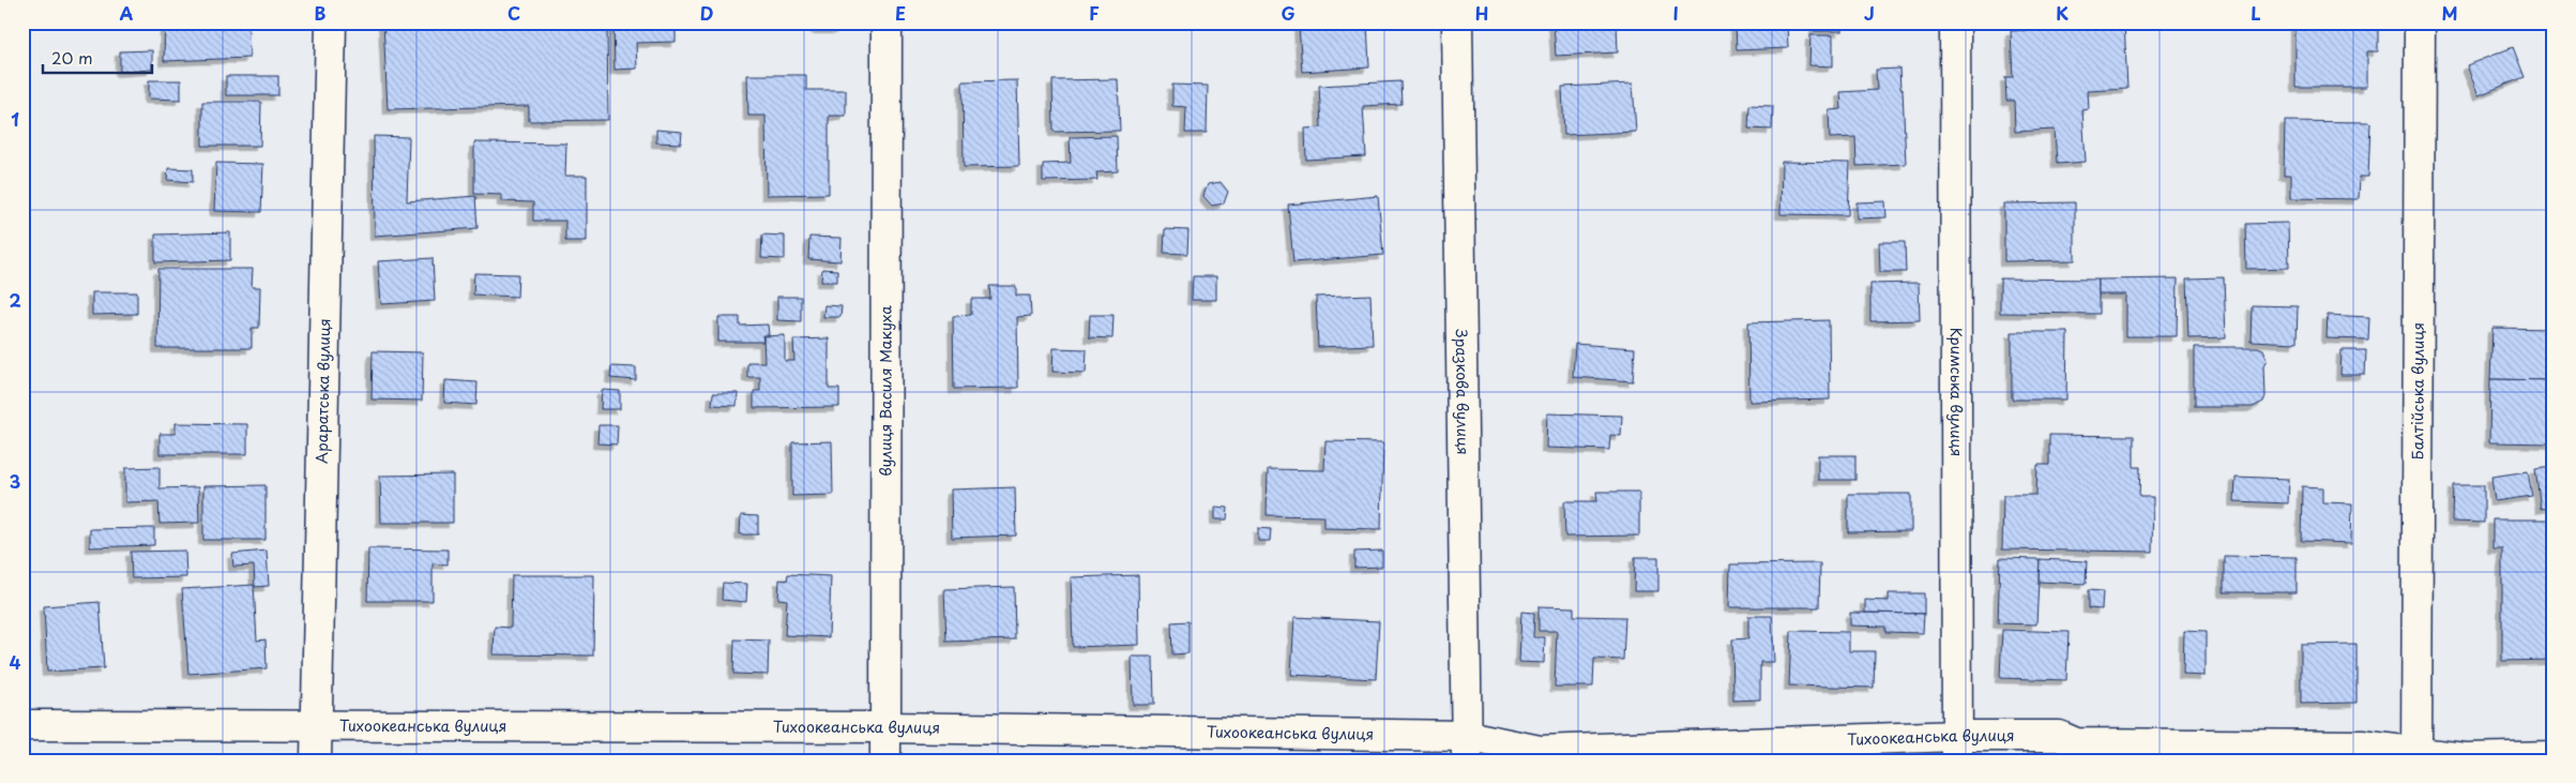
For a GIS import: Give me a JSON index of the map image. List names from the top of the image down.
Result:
{
  "streets": {
    "street": [
      "Араратська вулиця",
      "Зразкова вулиця",
      "Кримська вулиця",
      "вулиця Василя Макуха",
      "Балтійська вулиця",
      "Тихоокеанська вулиця"
    ]
  },
  "crossings": [
    ["Араратська вулиця", "Тихоокеанська вулиця"],
    ["Зразкова вулиця", "Тихоокеанська вулиця"],
    ["Кримська вулиця", "Тихоокеанська вулиця"],
    ["вулиця Василя Макуха", "Тихоокеанська вулиця"],
    ["Балтійська вулиця", "Тихоокеанська вулиця"]
  ],
  "scale_bar": "20 m",
  "grid": {
    "columns": [
      "A",
      "B",
      "C",
      "D",
      "E",
      "F",
      "G",
      "H",
      "I",
      "J",
      "K",
      "L",
      "M"
    ],
    "rows": [
      "1",
      "2",
      "3",
      "4"
    ]
  }
}
